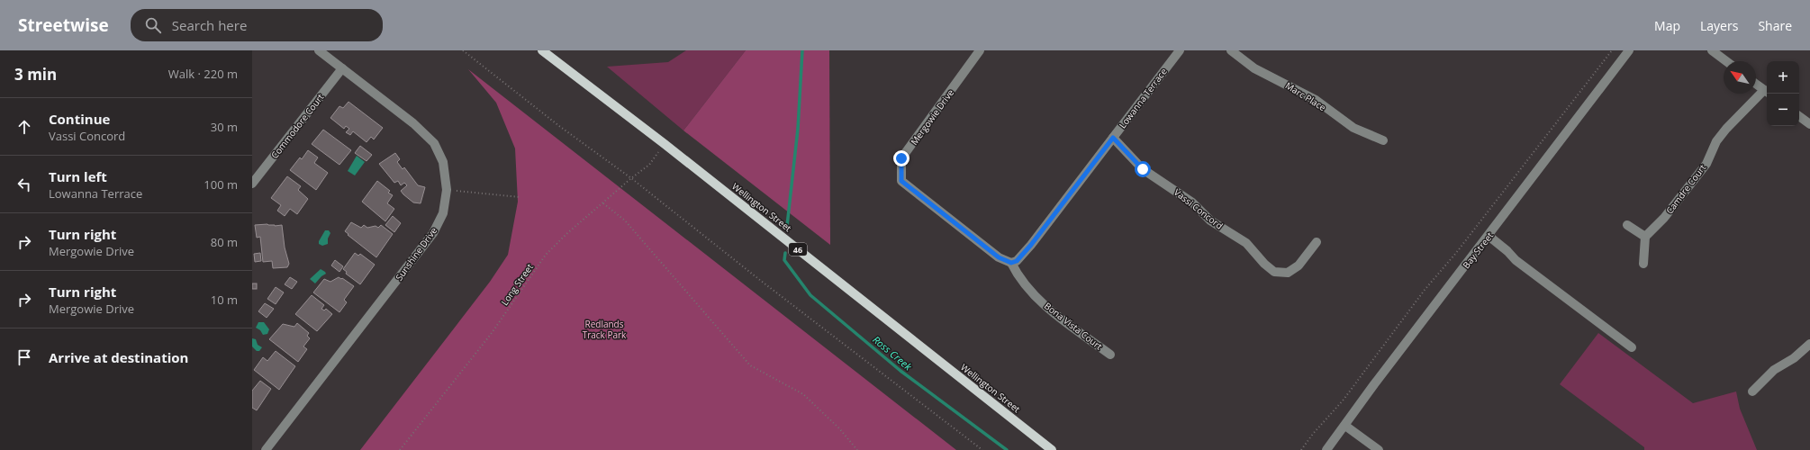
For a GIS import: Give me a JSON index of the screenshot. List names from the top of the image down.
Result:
{
  "streets": {
    "main road": ["Wellington Street", "46"],
    "street": [
      "Marc Place",
      "Lowanna Terrace",
      "Mergowie Drive",
      "Commodore Court",
      "Camdre Court",
      "Vassi Concord",
      "Bay Street",
      "Sunshine Drive",
      "Bona Vista Court"
    ],
    "path": ["Long Street"]
  },
  "crossings": [
    ["Lowanna Terrace", "Mergowie Drive"],
    ["Lowanna Terrace", "Vassi Concord"],
    ["Lowanna Terrace", "Bona Vista Court"],
    ["Mergowie Drive", "Bona Vista Court"],
    ["Commodore Court", "Sunshine Drive"],
    ["Wellington Street", "Long Street"]
  ],
  "water": ["Ross Creek"],
  "parks": ["Redlands Track Park"],
  "north": "top left",
  "page": {
    "header": "Streetwise",
    "search": "Search here",
    "nav": ["Map", "Layers", "Share"],
    "heading": ["3 min", "Walk · 220 m"],
    "map_buttons": ["+", "−"],
    "list": [
      ["Continue", "Vassi Concord", "30 m"],
      ["Turn left", "Lowanna Terrace", "100 m"],
      ["Turn right", "Mergowie Drive", "80 m"],
      ["Turn right", "Mergowie Drive", "10 m"],
      "Arrive at destination"
    ]
  }
}
